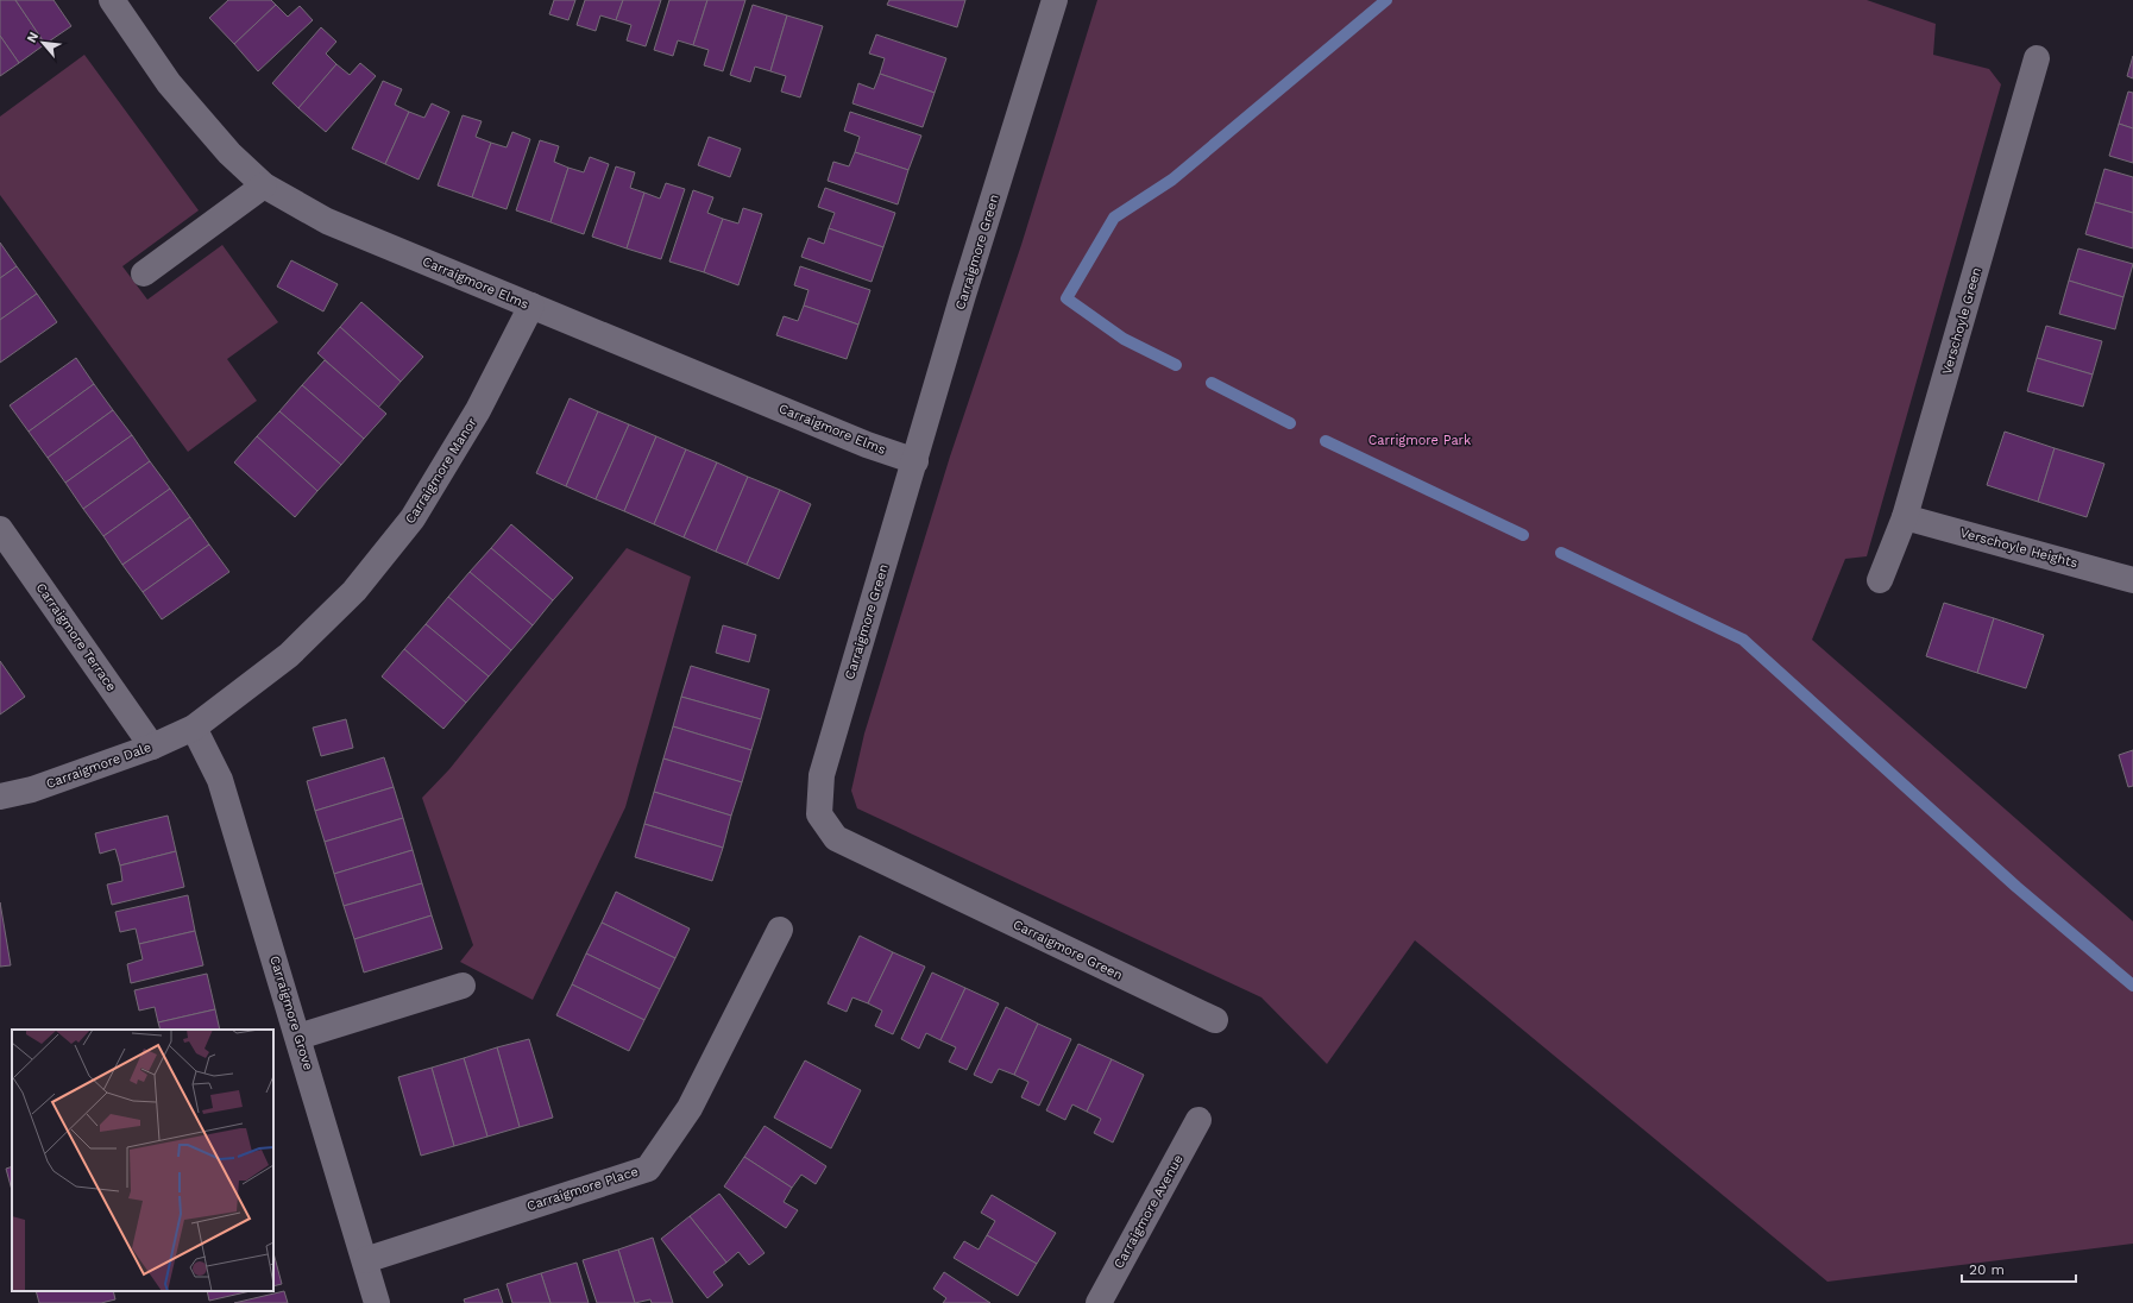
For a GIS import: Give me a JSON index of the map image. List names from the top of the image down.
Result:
{
  "streets": {
    "street": [
      "Carraigmore Green",
      "Carraigmore Elms",
      "Verschoyle Green",
      "Carraigmore Manor",
      "Verschoyle Heights",
      "Carraigmore Terrace",
      "Carraigmore Dale",
      "Carraigmore Grove",
      "Carraigmore Place",
      "Carraigmore Avenue"
    ]
  },
  "crossings": [
    ["Carraigmore Green", "Carraigmore Elms"],
    ["Carraigmore Elms", "Carraigmore Manor"],
    ["Verschoyle Green", "Verschoyle Heights"],
    ["Carraigmore Manor", "Carraigmore Dale"],
    ["Carraigmore Manor", "Carraigmore Grove"],
    ["Carraigmore Terrace", "Carraigmore Dale"],
    ["Carraigmore Dale", "Carraigmore Grove"],
    ["Carraigmore Grove", "Carraigmore Place"]
  ],
  "parks": ["Carrigmore Park"],
  "scale_bar": "20 m",
  "north": "top left"
}
